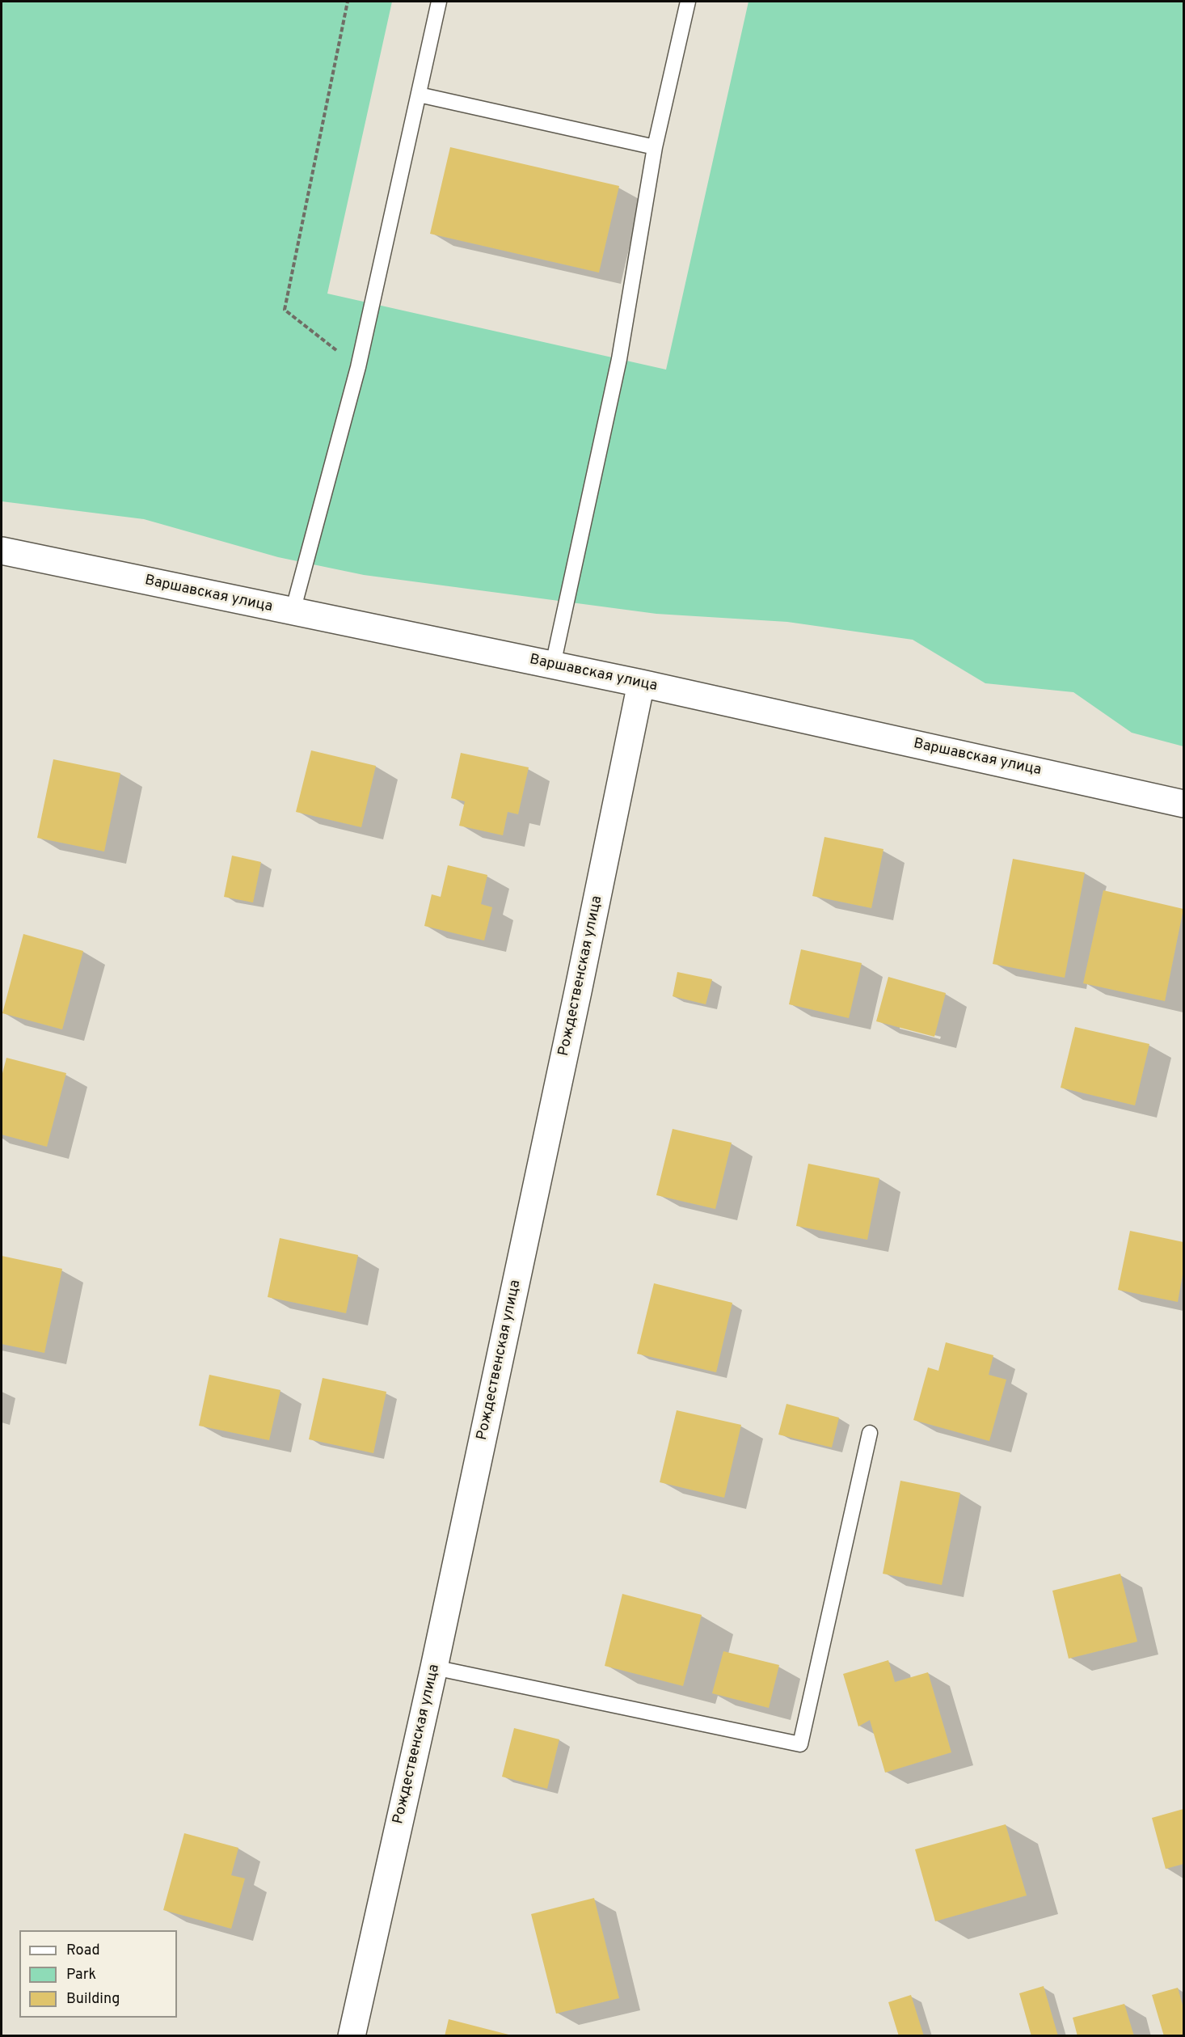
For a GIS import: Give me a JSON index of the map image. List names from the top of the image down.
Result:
{
  "streets": {
    "street": ["Варшавская улица", "Рождественская улица"]
  },
  "crossings": [
    ["Варшавская улица", "Рождественская улица"]
  ],
  "legend": ["Road", "Park", "Building"]
}
